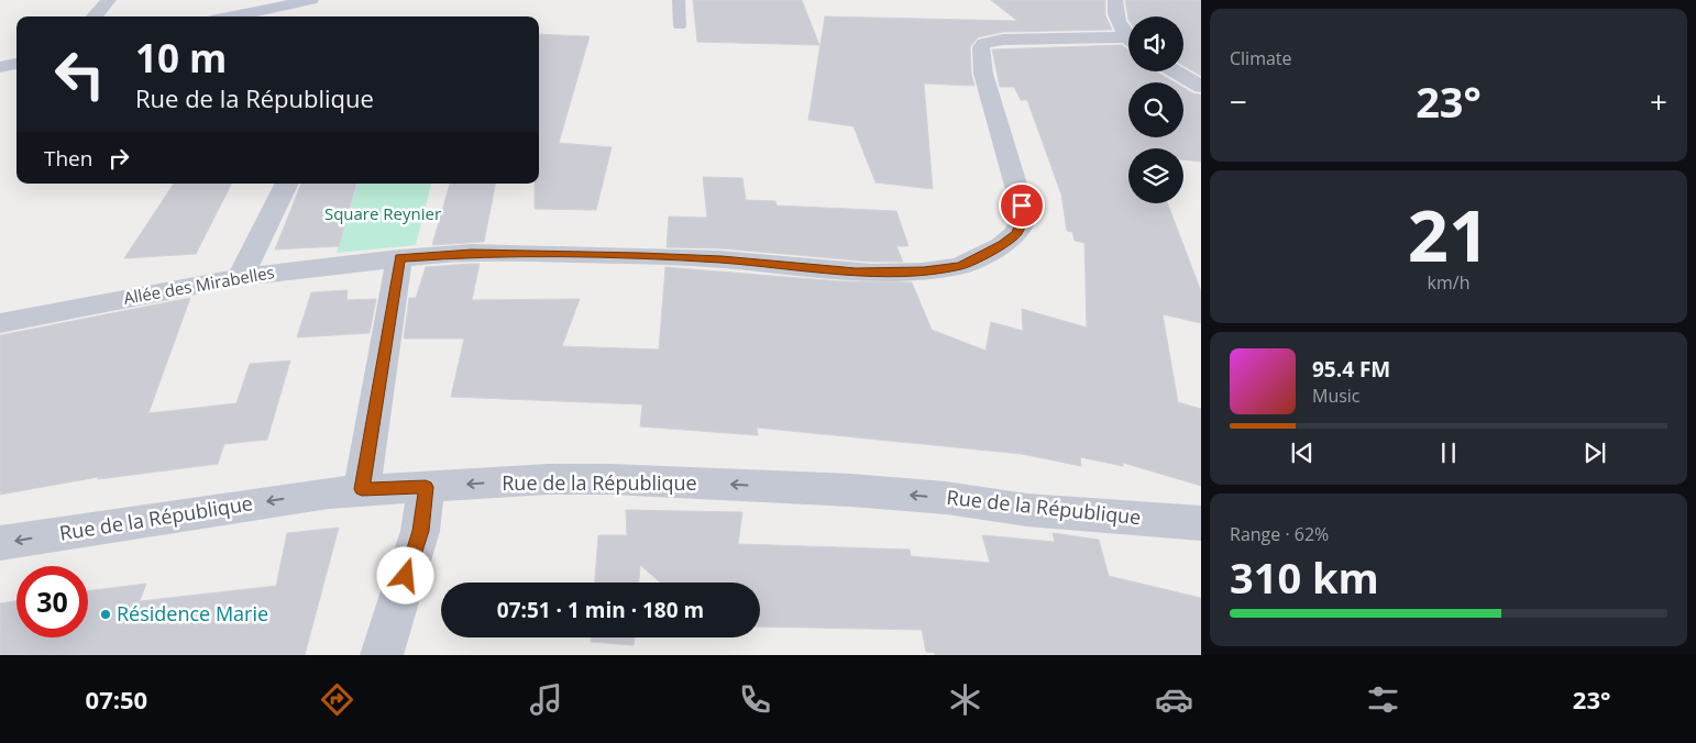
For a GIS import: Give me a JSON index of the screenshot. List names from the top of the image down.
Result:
{
  "streets": {
    "street": ["Allée des Mirabelles", "Rue de la République"]
  },
  "one_way": ["Rue de la République"],
  "parks": ["Square Reynier"],
  "places": ["Résidence Marie"],
  "page": {
    "tile": [
      "Climate",
      ["21", "km/h"],
      ["Range · 62%", "310 km"]
    ],
    "turn": ["10 m", "Rue de la République"],
    "heat": ["−", "23°", "+"],
    "then": "Then",
    "song": ["95.4 FM", "Music"],
    "limit": "30",
    "trip": "07:51 · 1 min · 180 m",
    "tabs": ["07:50", "23°"]
  }
}
